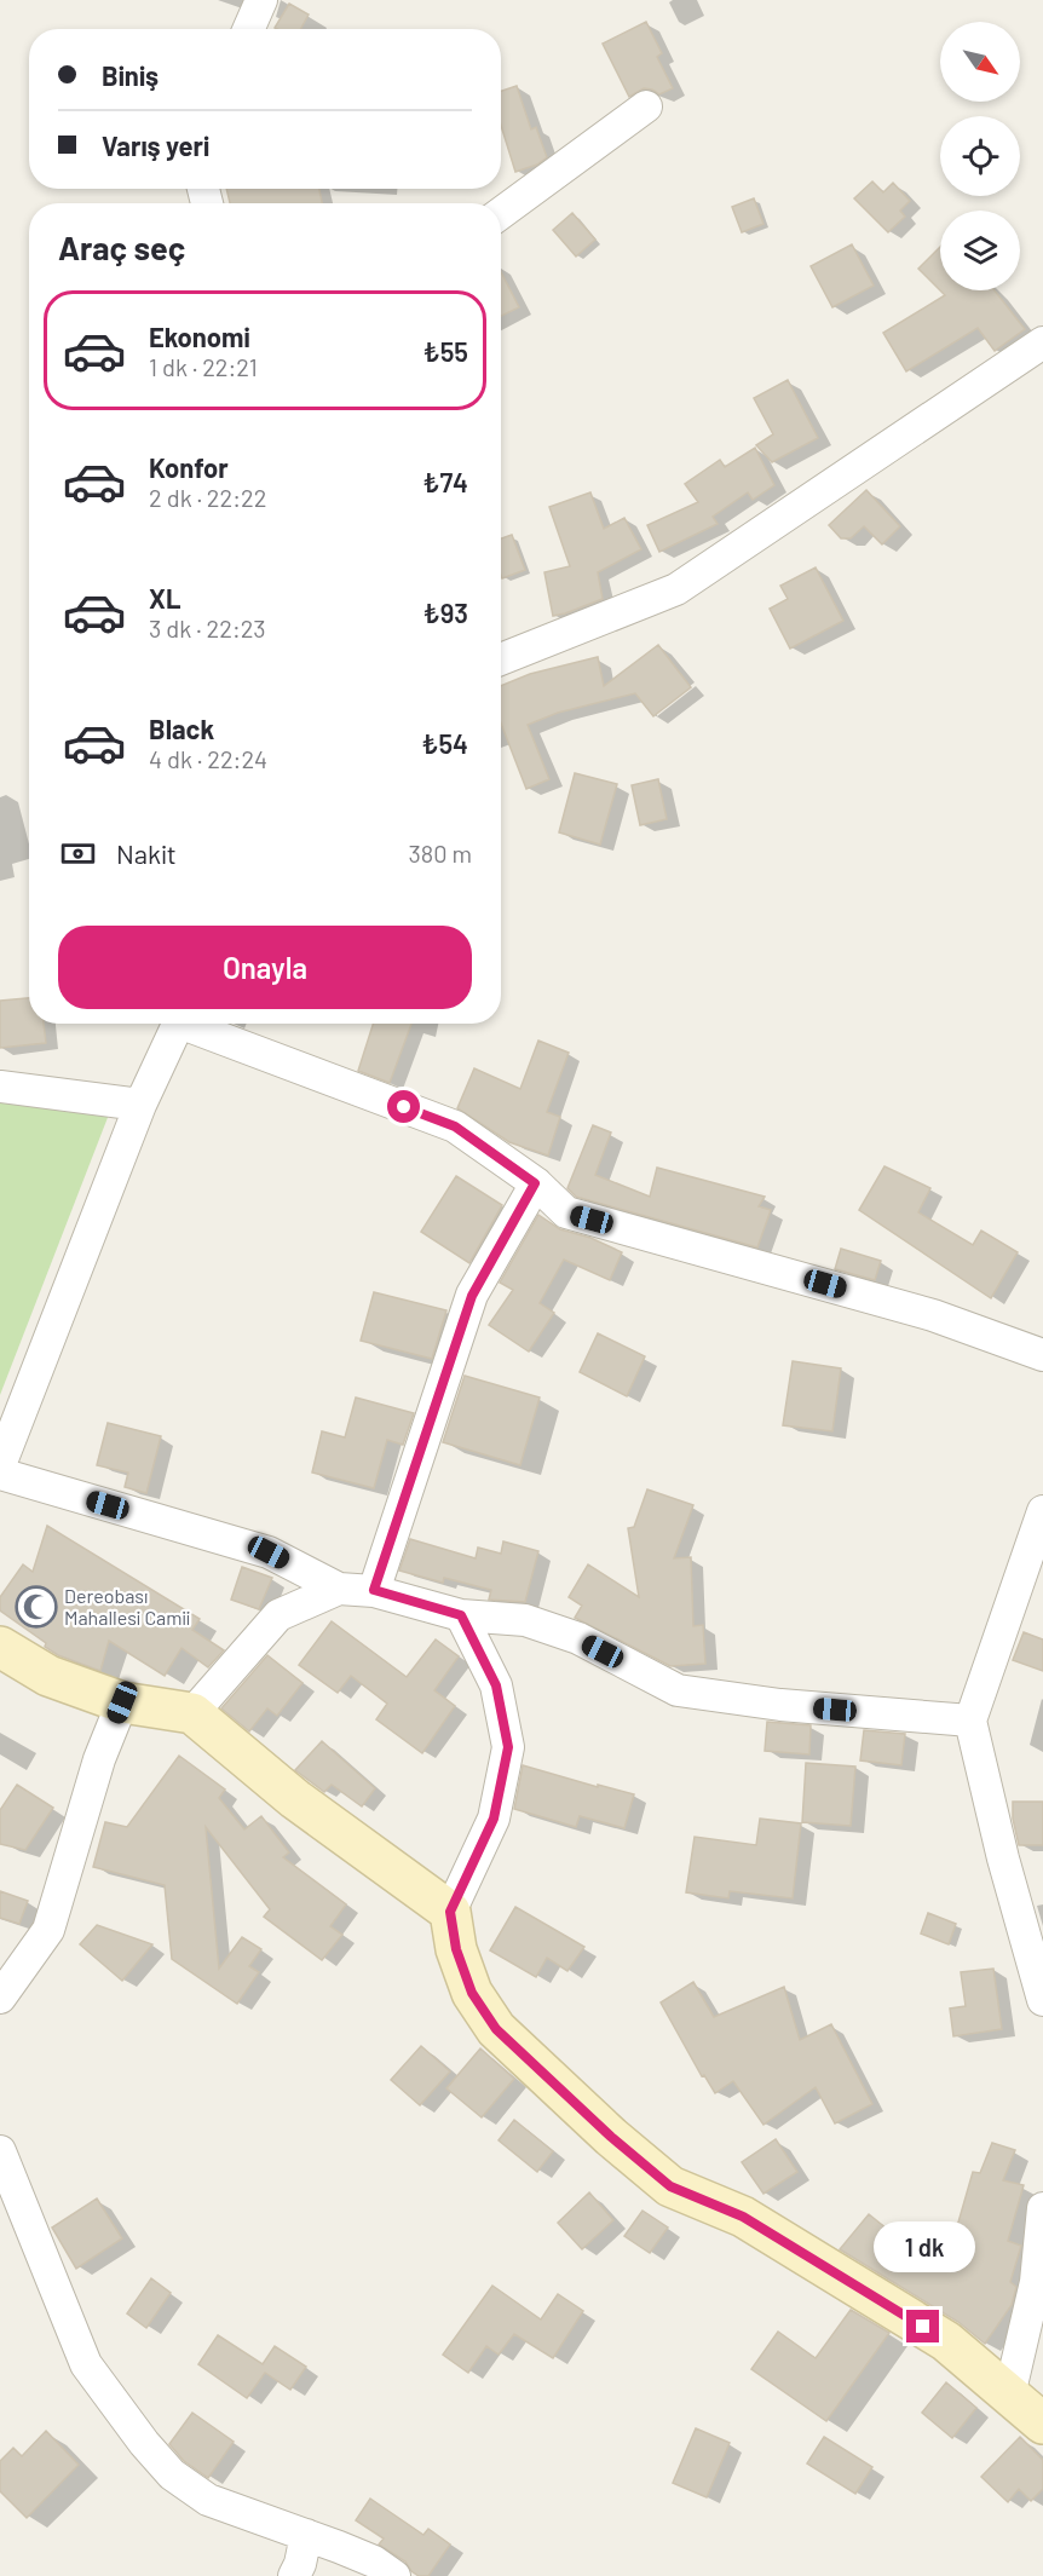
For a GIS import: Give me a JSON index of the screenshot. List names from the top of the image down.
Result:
{
  "places": {
    "mosque": ["Dereobası Mahallesi Camii"]
  },
  "north": "bottom right",
  "page": {
    "banner": ["Biniş", "Varış yeri"],
    "heading": "Araç seç",
    "list": [
      {
        "name": "Ekonomi",
        "note": "1 dk · 22:21",
        "value": "₺55"
      },
      {
        "name": "Konfor",
        "note": "2 dk · 22:22",
        "value": "₺74"
      },
      {
        "name": "XL",
        "note": "3 dk · 22:23",
        "value": "₺93"
      },
      {
        "name": "Black",
        "note": "4 dk · 22:24",
        "value": "₺54"
      }
    ],
    "pay": ["Nakit", "380 m"],
    "buttons": "Onayla",
    "bubble": "1 dk"
  }
}
